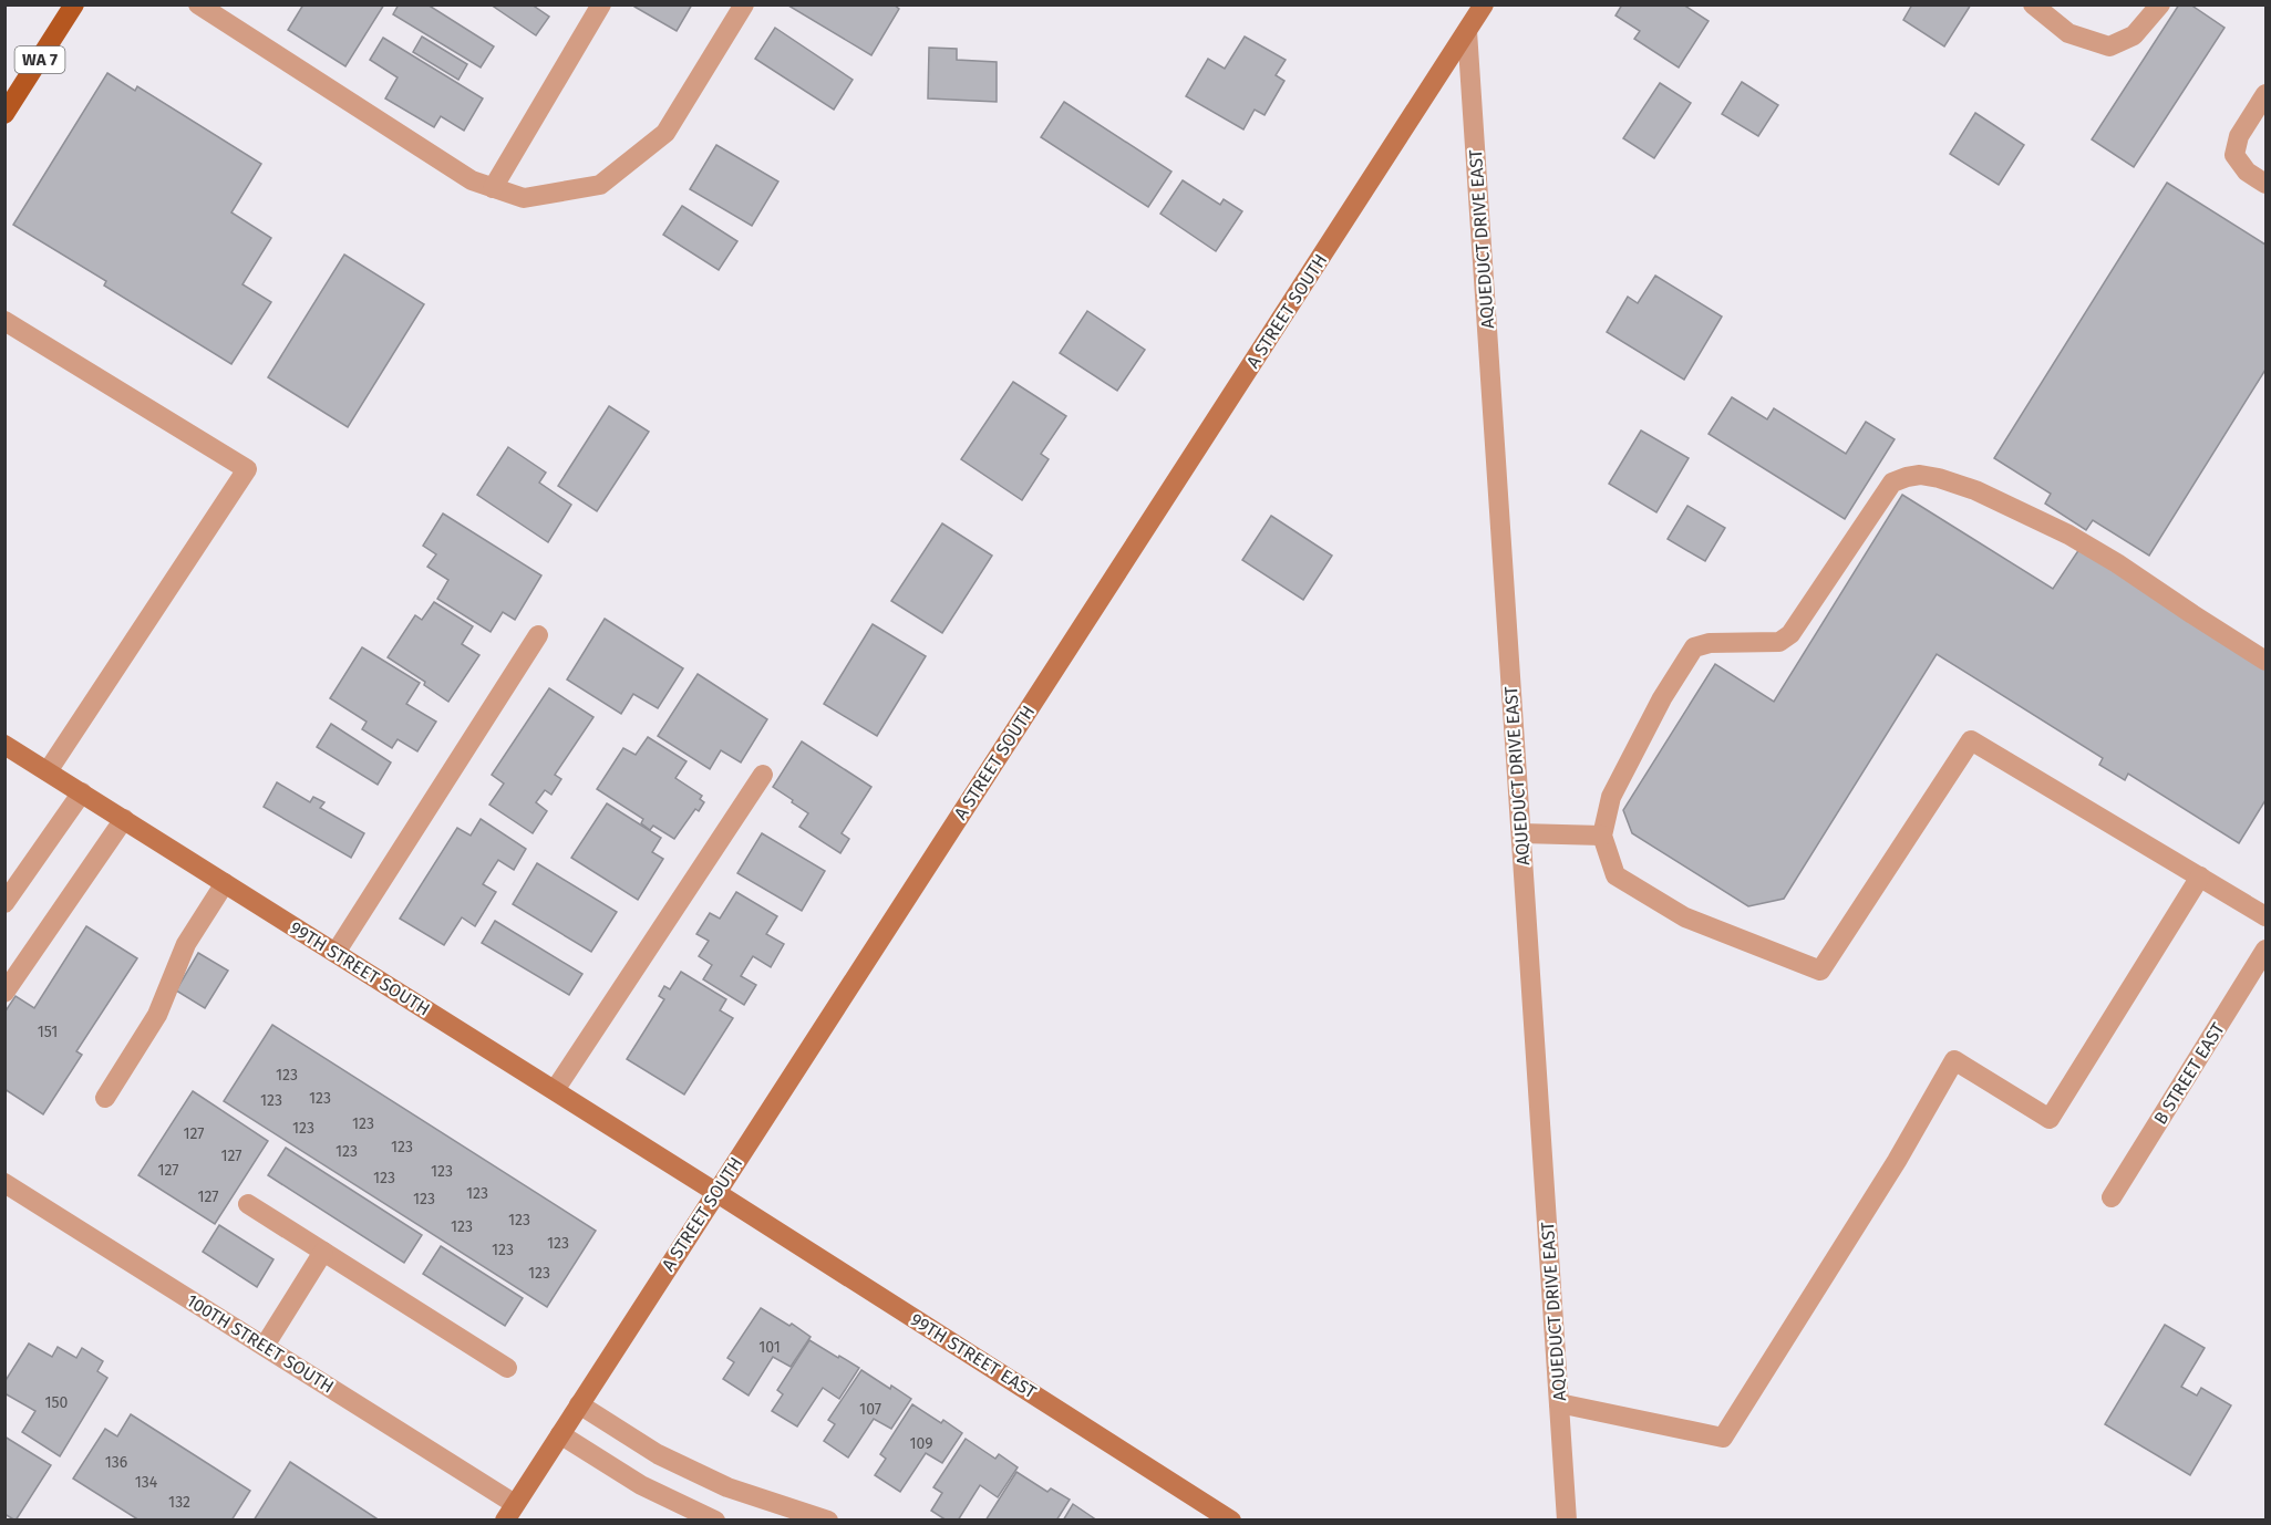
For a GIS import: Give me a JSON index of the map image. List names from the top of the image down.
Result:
{
  "streets": {
    "main road": ["WA 7"],
    "street": [
      "AQUEDUCT DRIVE EAST",
      "A STREET SOUTH",
      "99TH STREET SOUTH",
      "B STREET EAST",
      "100TH STREET SOUTH",
      "99TH STREET EAST"
    ]
  },
  "crossings": [
    ["AQUEDUCT DRIVE EAST", "A STREET SOUTH"],
    ["A STREET SOUTH", "99TH STREET SOUTH"],
    ["A STREET SOUTH", "100TH STREET SOUTH"],
    ["A STREET SOUTH", "99TH STREET EAST"],
    ["99TH STREET SOUTH", "99TH STREET EAST"]
  ],
  "house_numbers": [
    "151",
    "123",
    "123",
    "123",
    "123",
    "123",
    "127",
    "123",
    "123",
    "127",
    "127",
    "123",
    "123",
    "123",
    "127",
    "123",
    "123",
    "123",
    "123",
    "123",
    "123",
    "101",
    "150",
    "107",
    "109",
    "136",
    "134",
    "132"
  ]
}
